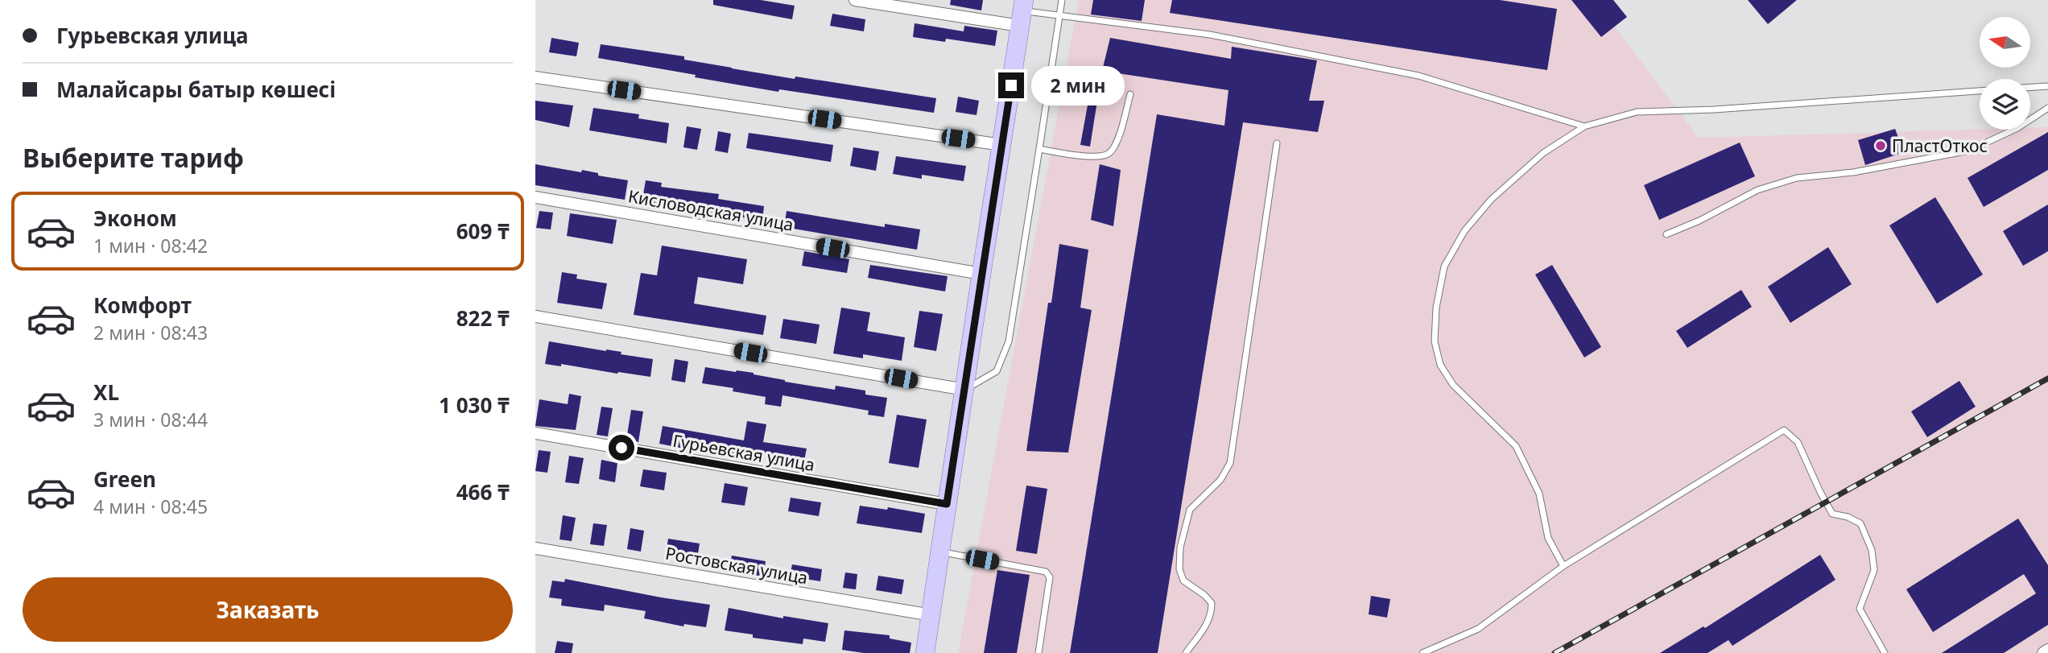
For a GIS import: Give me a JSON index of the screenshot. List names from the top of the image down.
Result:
{
  "streets": {
    "street": ["Кисловодская улица", "Гурьевская улица", "Ростовская улица"]
  },
  "places": ["ПластОткос"],
  "north": "left",
  "page": {
    "banner": ["Гурьевская улица", "Малайсары батыр көшесі"],
    "bubble": "2 мин",
    "heading": "Выберите тариф",
    "list": [
      {
        "name": "Эконом",
        "note": "1 мин · 08:42",
        "value": "609 ₸"
      },
      {
        "name": "Комфорт",
        "note": "2 мин · 08:43",
        "value": "822 ₸"
      },
      {
        "name": "XL",
        "note": "3 мин · 08:44",
        "value": "1 030 ₸"
      },
      {
        "name": "Green",
        "note": "4 мин · 08:45",
        "value": "466 ₸"
      }
    ],
    "buttons": "Заказать"
  }
}
